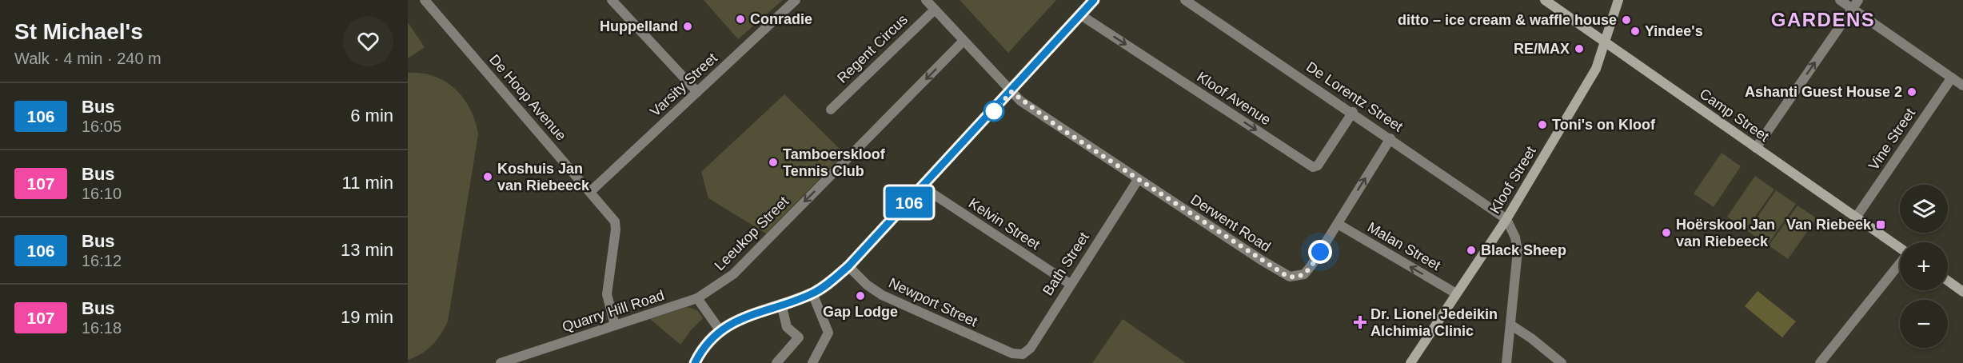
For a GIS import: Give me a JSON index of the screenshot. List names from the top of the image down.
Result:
{
  "streets": {
    "street": [
      "Regent Circus",
      "Varsity Street",
      "De Lorentz Street",
      "De Hoop Avenue",
      "Kloof Avenue",
      "Camp Street",
      "Vine Street",
      "Kloof Street",
      "Derwent Road",
      "Kelvin Street",
      "Leeukop Street",
      "Malan Street",
      "Bath Street",
      "Newport Street",
      "Quarry Hill Road"
    ]
  },
  "crossings": [
    ["Regent Circus", "Derwent Road"],
    ["Varsity Street", "De Hoop Avenue"],
    ["De Lorentz Street", "Kloof Avenue"],
    ["De Lorentz Street", "Kloof Street"],
    ["De Lorentz Street", "Derwent Road"],
    ["De Hoop Avenue", "Quarry Hill Road"],
    ["Camp Street", "Vine Street"],
    ["Camp Street", "Kloof Street"],
    ["Kloof Street", "Malan Street"],
    ["Derwent Road", "Leeukop Street"],
    ["Derwent Road", "Malan Street"],
    ["Derwent Road", "Bath Street"],
    ["Kelvin Street", "Bath Street"],
    ["Leeukop Street", "Quarry Hill Road"],
    ["Bath Street", "Newport Street"]
  ],
  "one_way": ["Kloof Avenue", "Leeukop Street", "Malan Street"],
  "districts": ["GARDENS"],
  "places": {
    "other": [
      "Conradie",
      "ditto – ice cream & waffle house",
      "Huppelland",
      "Yindee's",
      "RE/MAX",
      "Ashanti Guest House 2",
      "Toni's on Kloof",
      "Tamboerskloof Tennis Club",
      "Koshuis Jan van Riebeeck",
      "Hoërskool Jan van Riebeeck",
      "Black Sheep",
      "Gap Lodge"
    ],
    "transit": ["Van Riebeek"],
    "health": ["Dr. Lionel Jedeikin Alchimia Clinic"]
  },
  "lines": ["bus line 106"],
  "page": {
    "heading": ["St Michael's", "Walk · 4 min · 240 m"],
    "on_map": "106",
    "list": [
      {
        "mark": "106",
        "name": "Bus",
        "note": "16:05",
        "value": "6 min"
      },
      {
        "mark": "107",
        "name": "Bus",
        "note": "16:10",
        "value": "11 min"
      },
      {
        "mark": "106",
        "name": "Bus",
        "note": "16:12",
        "value": "13 min"
      },
      {
        "mark": "107",
        "name": "Bus",
        "note": "16:18",
        "value": "19 min"
      }
    ],
    "map_buttons": ["+", "−"]
  }
}
